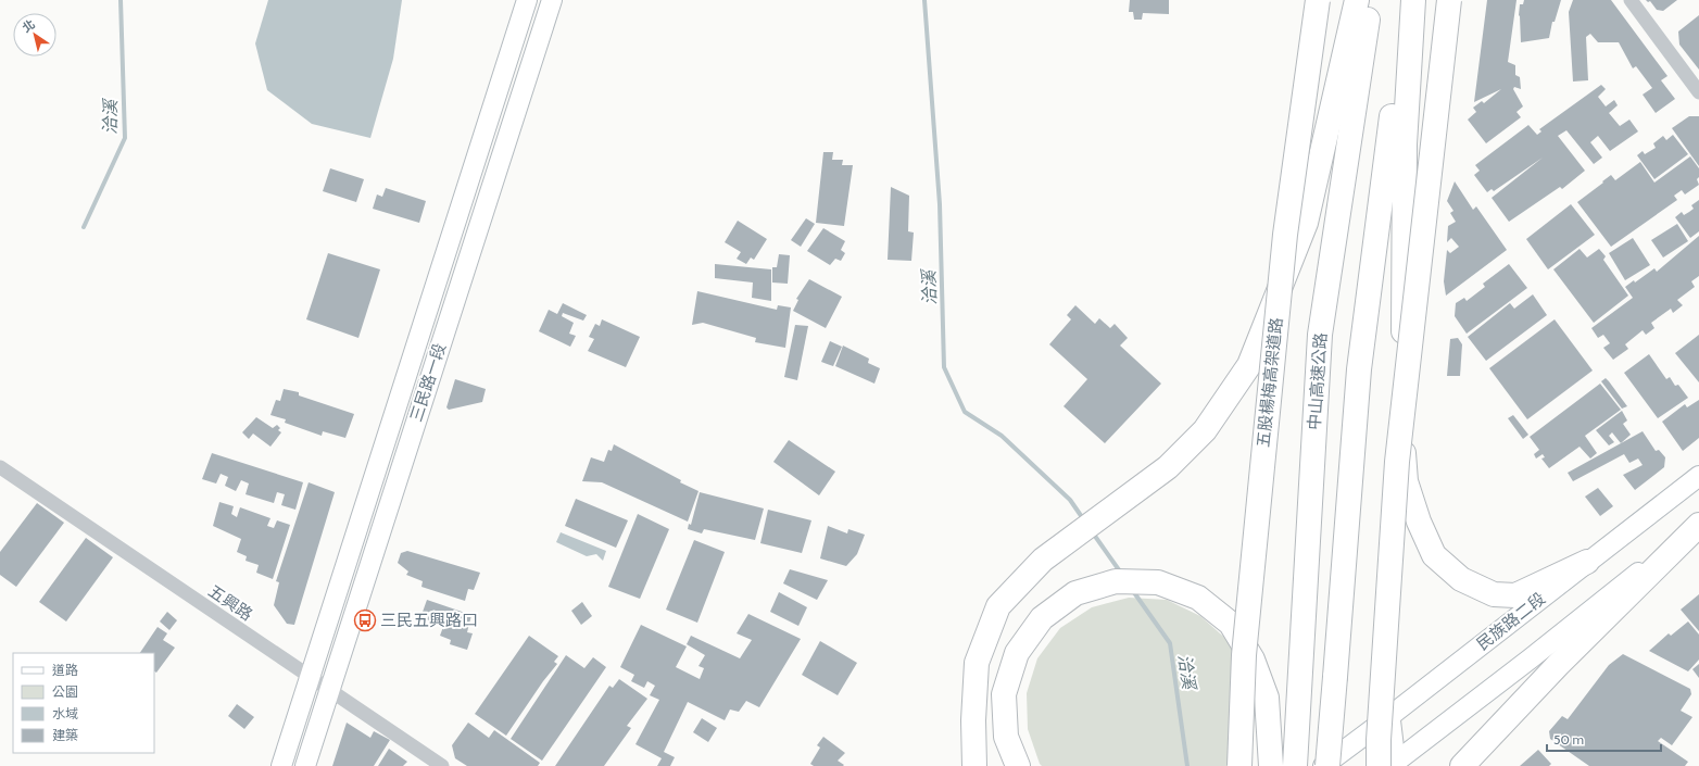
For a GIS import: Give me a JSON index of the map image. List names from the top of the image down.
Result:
{
  "streets": {
    "highway": ["中山高速公路", "五股楊梅高架道路"],
    "street": ["三民路一段", "五興路", "民族路二段"]
  },
  "crossings": [
    ["三民路一段", "五興路"]
  ],
  "water": ["洽溪"],
  "places": {
    "bus stop": ["三民五興路口"]
  },
  "legend": [
    "道路",
    "公園",
    "水域",
    "建築"
  ],
  "scale_bar": "50 m",
  "north": "top left"
}
